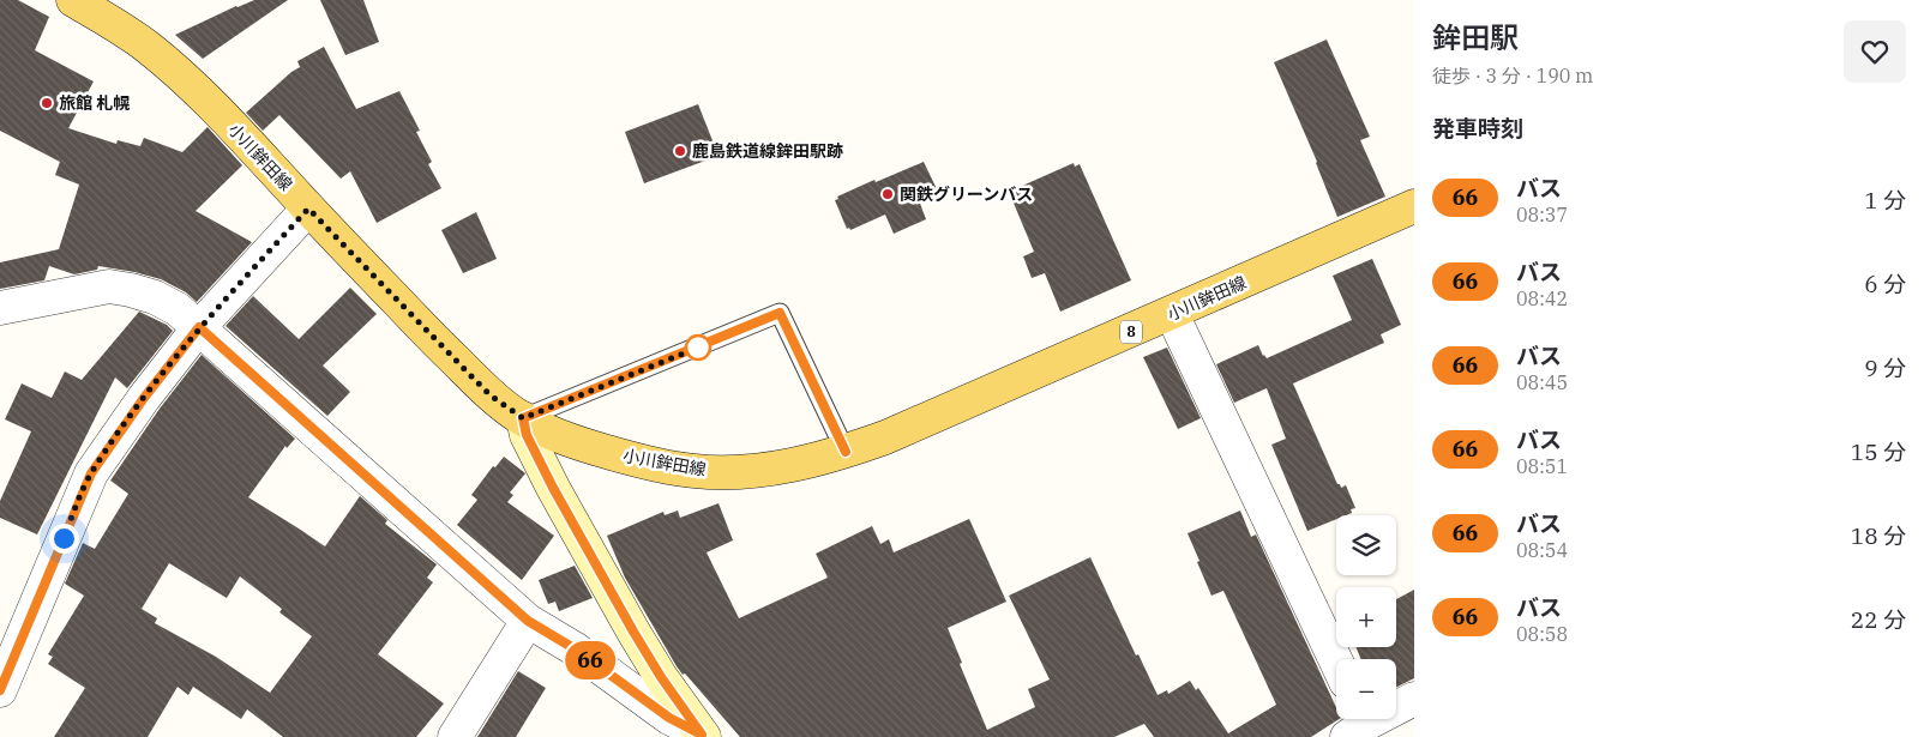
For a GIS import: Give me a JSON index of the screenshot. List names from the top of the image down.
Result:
{
  "streets": {
    "main road": ["小川鉾田線", "8"]
  },
  "places": ["旅館 札幌", "鹿島鉄道線鉾田駅跡", "関鉄グリーンバス"],
  "lines": ["bus line 66"],
  "page": {
    "on_map": "66",
    "heading": [
      ["鉾田駅", "徒歩 · 3 分 · 190 m"],
      "発車時刻"
    ],
    "list": [
      {
        "mark": "66",
        "name": "バス",
        "note": "08:37",
        "value": "1 分"
      },
      {
        "mark": "66",
        "name": "バス",
        "note": "08:42",
        "value": "6 分"
      },
      {
        "mark": "66",
        "name": "バス",
        "note": "08:45",
        "value": "9 分"
      },
      {
        "mark": "66",
        "name": "バス",
        "note": "08:51",
        "value": "15 分"
      },
      {
        "mark": "66",
        "name": "バス",
        "note": "08:54",
        "value": "18 分"
      },
      {
        "mark": "66",
        "name": "バス",
        "note": "08:58",
        "value": "22 分"
      }
    ],
    "map_buttons": ["+", "−"]
  }
}
